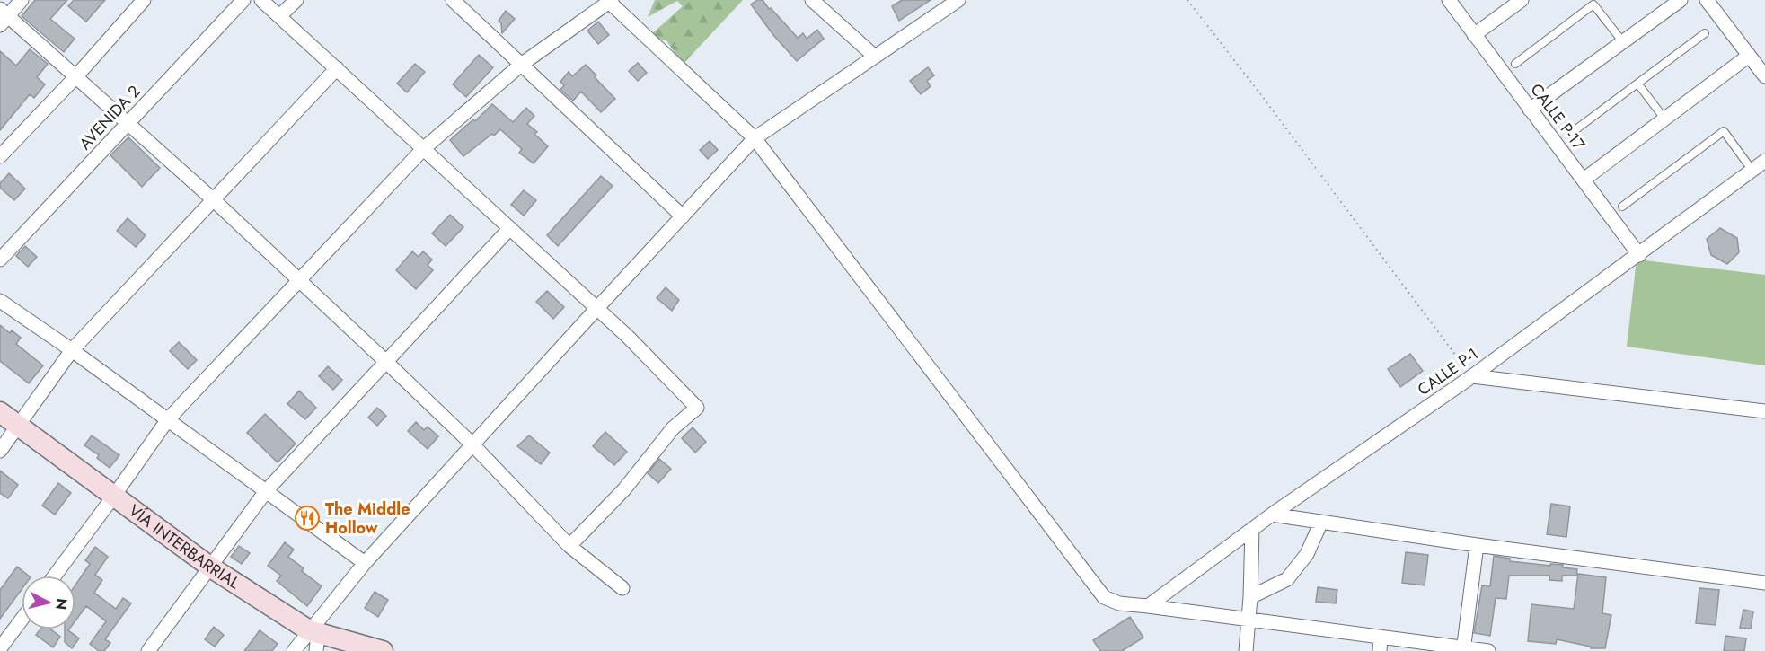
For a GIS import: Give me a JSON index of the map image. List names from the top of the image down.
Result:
{
  "streets": {
    "main road": ["VÍA INTERBARRIAL"],
    "street": ["CALLE P-17", "AVENIDA 2", "CALLE P-1"]
  },
  "crossings": [
    ["CALLE P-17", "CALLE P-1"]
  ],
  "places": {
    "restaurant": ["The Middle Hollow"]
  },
  "north": "right"
}
